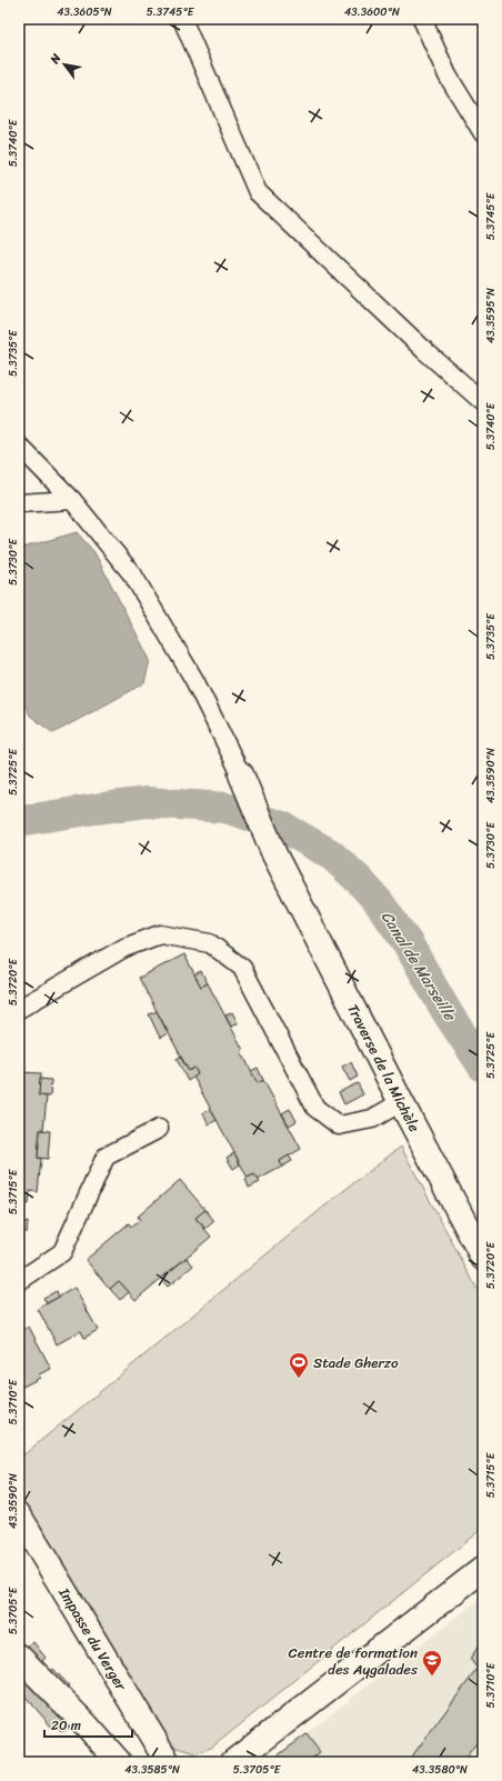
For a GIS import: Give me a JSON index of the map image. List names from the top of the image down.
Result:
{
  "streets": {
    "street": ["Traverse de la Michèle", "Impasse du Verger"]
  },
  "water": ["Canal de Marseille"],
  "places": {
    "sports": ["Stade Gherzo"],
    "school or university": ["Centre de formation des Aygalades"]
  },
  "scale_bar": "20 m",
  "north": "top left",
  "coordinates": [
    "43.3605°N",
    "5.3745°E",
    "43.3600°N",
    "5.3740°E",
    "43.3595°N",
    "5.3735°E",
    "5.3730°E",
    "5.3725°E",
    "43.3590°N",
    "5.3720°E",
    "5.3715°E",
    "5.3710°E",
    "5.3705°E",
    "43.3585°N",
    "43.3580°N"
  ]
}
